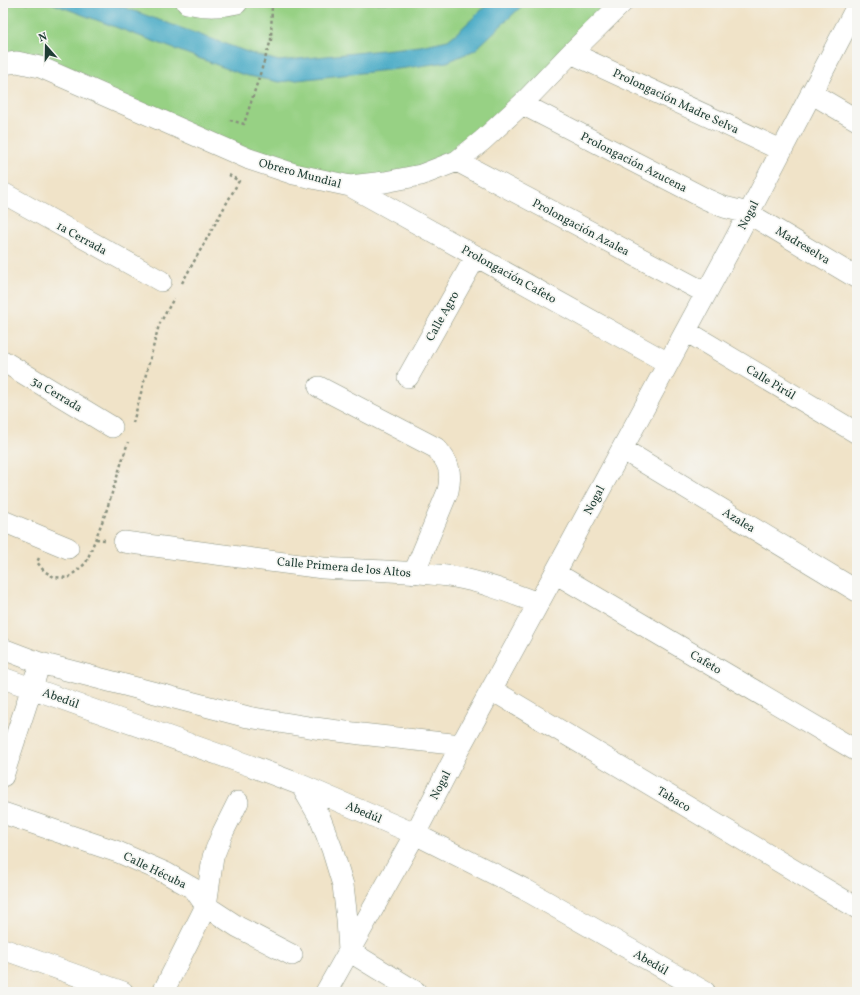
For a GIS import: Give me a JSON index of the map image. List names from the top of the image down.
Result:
{
  "streets": {
    "street": [
      "Prolongación Madre Selva",
      "Prolongación Azucena",
      "Obrero Mundial",
      "Nogal",
      "Prolongación Azalea",
      "1a Cerrada",
      "Madreselva",
      "Prolongación Cafeto",
      "Calle Agro",
      "Calle Pirúl",
      "3a Cerrada",
      "Azalea",
      "Calle Primera de los Altos",
      "Cafeto",
      "Abedúl",
      "Tabaco",
      "Calle Hécuba"
    ]
  },
  "crossings": [
    ["Prolongación Madre Selva", "Obrero Mundial"],
    ["Prolongación Madre Selva", "Nogal"],
    ["Prolongación Azucena", "Obrero Mundial"],
    ["Prolongación Azucena", "Nogal"],
    ["Prolongación Azucena", "Madreselva"],
    ["Obrero Mundial", "Prolongación Azalea"],
    ["Obrero Mundial", "Prolongación Cafeto"],
    ["Nogal", "Prolongación Azalea"],
    ["Nogal", "Madreselva"],
    ["Nogal", "Prolongación Cafeto"],
    ["Nogal", "Calle Pirúl"],
    ["Nogal", "Azalea"],
    ["Nogal", "Calle Primera de los Altos"],
    ["Nogal", "Cafeto"],
    ["Nogal", "Abedúl"],
    ["Nogal", "Tabaco"],
    ["Prolongación Cafeto", "Calle Agro"]
  ],
  "north": "top"
}
